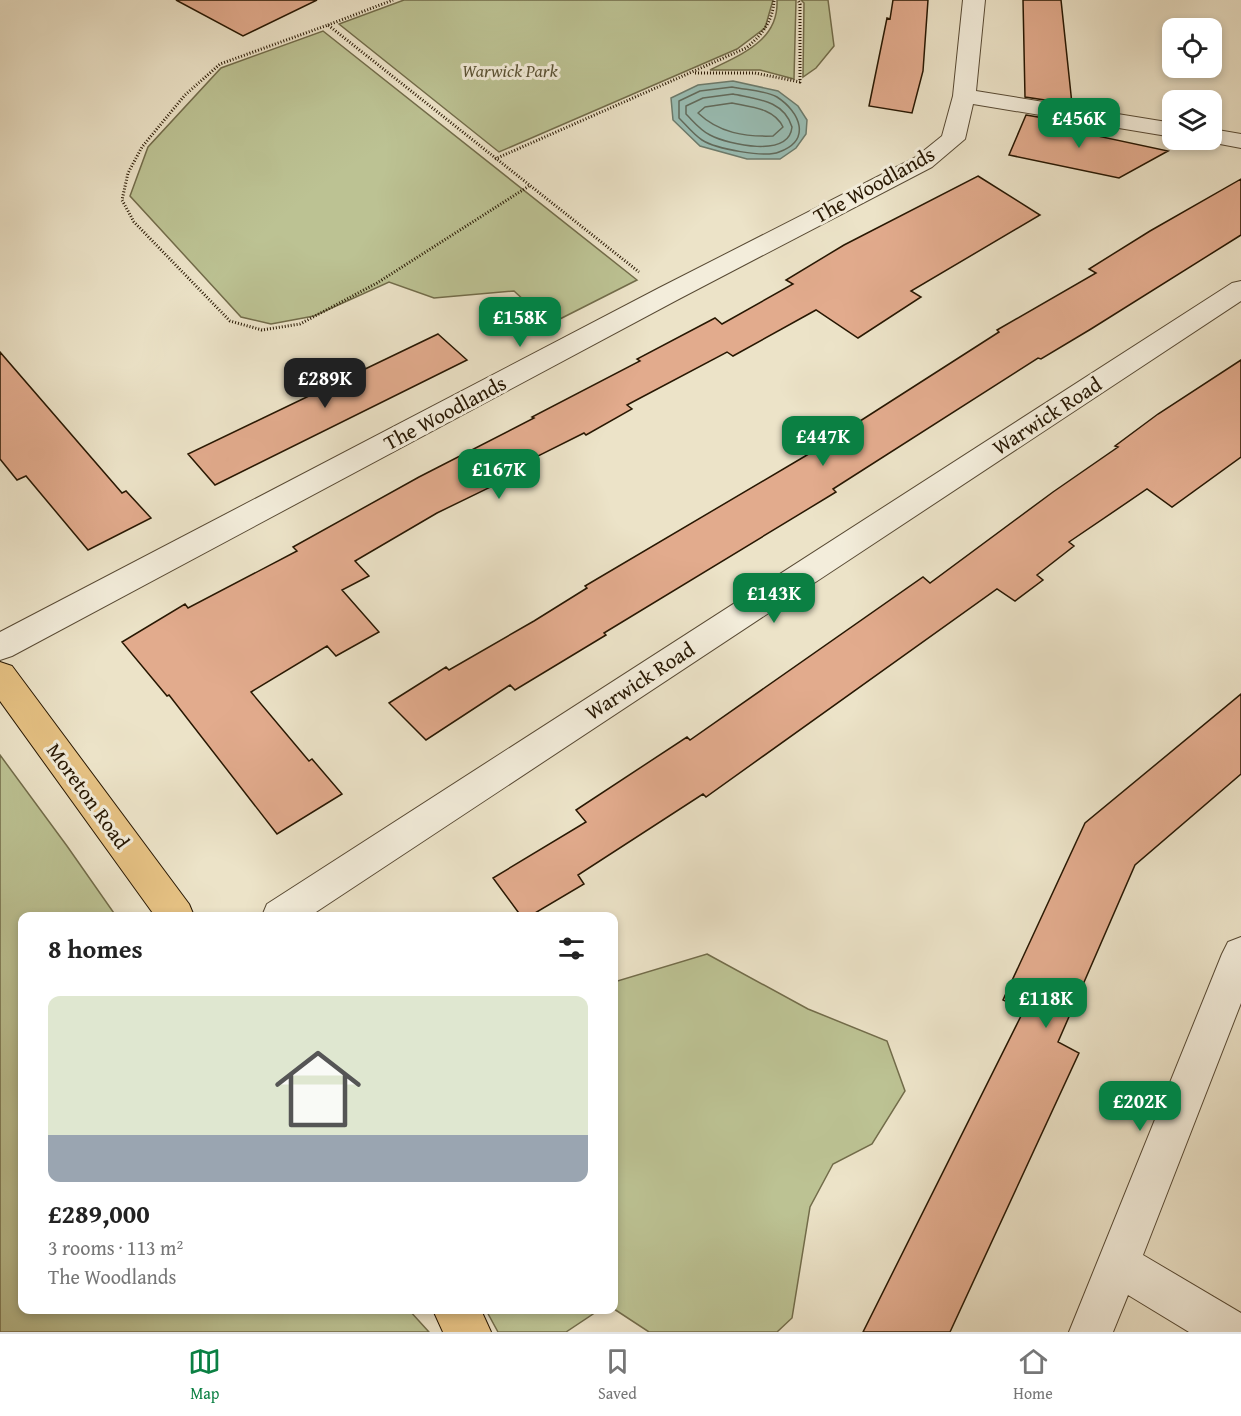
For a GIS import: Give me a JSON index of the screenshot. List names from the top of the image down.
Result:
{
  "streets": {
    "main road": ["Moreton Road"],
    "street": ["The Woodlands", "Warwick Road"]
  },
  "parks": ["Warwick Park"],
  "page": {
    "price": [
      "£456K",
      "£158K",
      "£289K",
      "£447K",
      "£167K",
      "£143K",
      "£118K",
      "£202K"
    ],
    "heading": "8 homes",
    "list": [
      {
        "name": "£289,000",
        "note": "3 rooms · 113 m² · The Woodlands"
      }
    ],
    "tabs": ["Map", "Saved", "Home"]
  }
}
